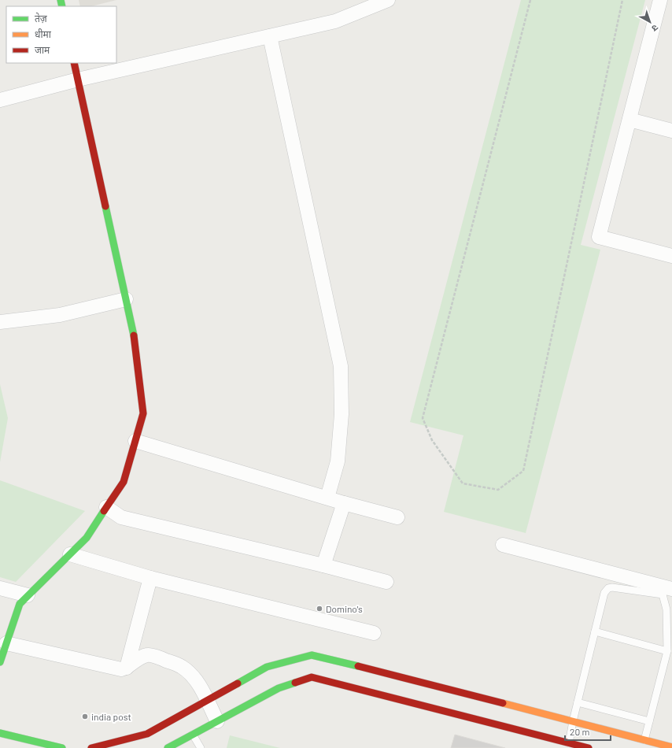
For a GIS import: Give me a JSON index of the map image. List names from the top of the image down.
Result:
{
  "places": ["Domino's", "india post"],
  "legend": ["तेज़", "धीमा", "जाम"],
  "scale_bar": "20 m",
  "north": "bottom right"
}
